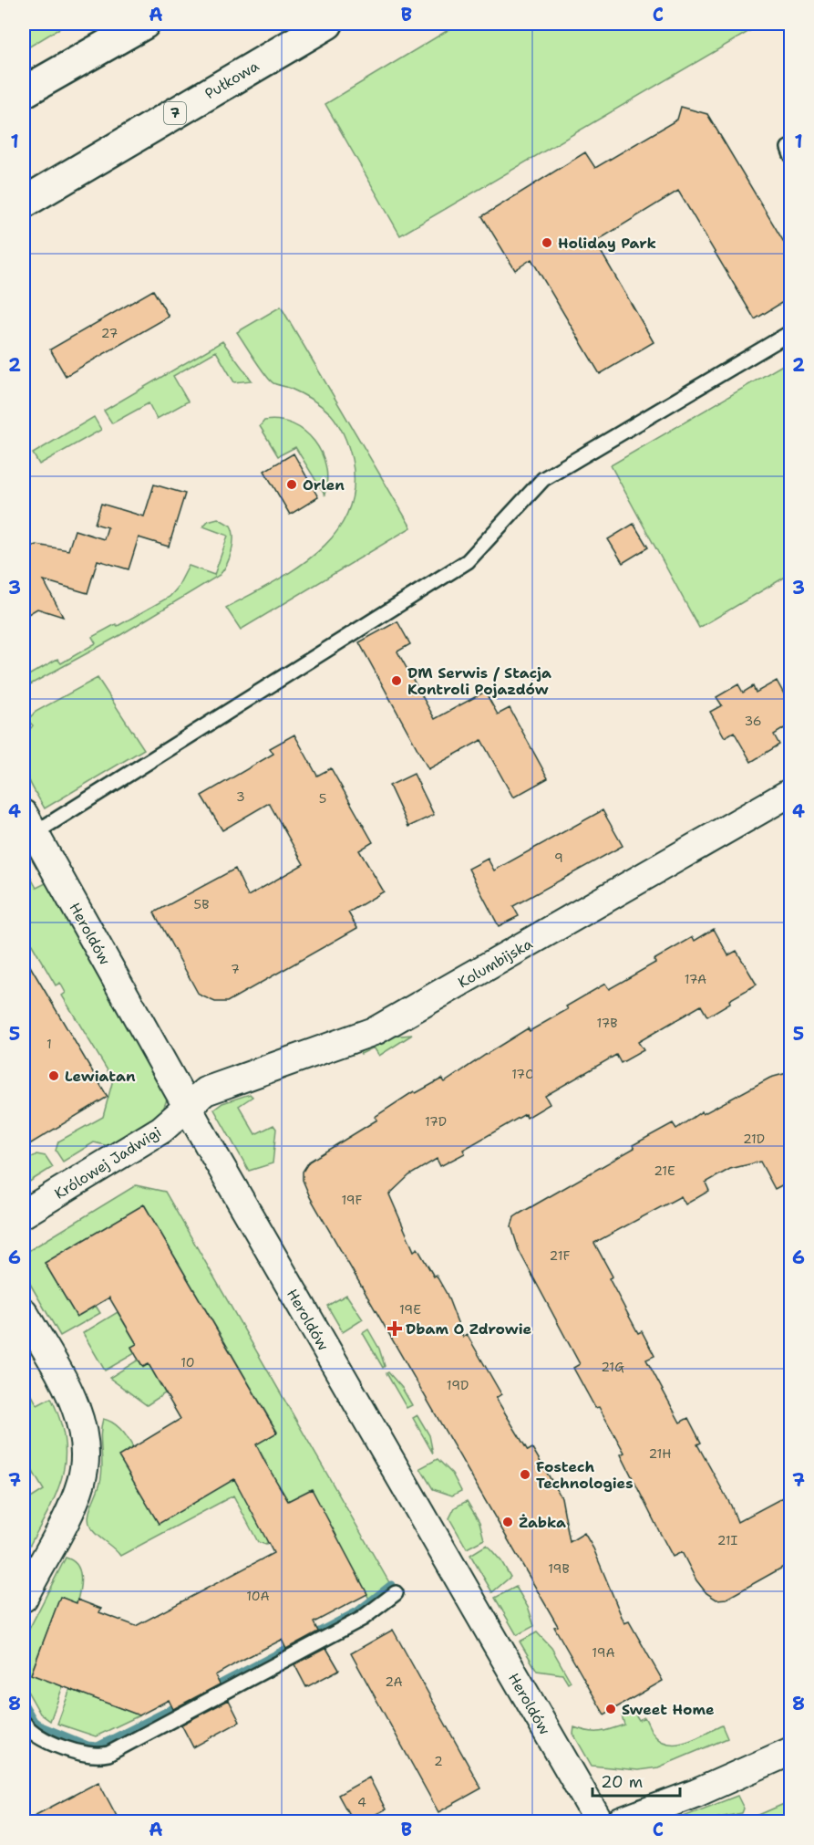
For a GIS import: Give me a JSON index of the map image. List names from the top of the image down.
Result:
{
  "streets": {
    "highway": ["Pułkowa", "7"],
    "street": ["Heroldów", "Kolumbijska", "Królowej Jadwigi"]
  },
  "crossings": [
    ["Heroldów", "Kolumbijska"],
    ["Heroldów", "Królowej Jadwigi"],
    ["Kolumbijska", "Królowej Jadwigi"]
  ],
  "places": {
    "other": [
      "Holiday Park",
      "Orlen",
      "DM Serwis / Stacja Kontroli Pojazdów",
      "Lewiatan",
      "Fostech Technologies",
      "Żabka",
      "Sweet Home"
    ],
    "health": ["Dbam O Zdrowie"]
  },
  "house_numbers": [
    "27",
    "36",
    "3",
    "5",
    "9",
    "5B",
    "7",
    "17A",
    "17B",
    "1",
    "17C",
    "17D",
    "21D",
    "21E",
    "19F",
    "21F",
    "19E",
    "10",
    "21G",
    "19D",
    "21H",
    "21I",
    "19B",
    "10A",
    "19A",
    "2A",
    "2",
    "4"
  ],
  "scale_bar": "20 m",
  "grid": {
    "columns": ["A", "B", "C"],
    "rows": [
      "1",
      "2",
      "3",
      "4",
      "5",
      "6",
      "7",
      "8"
    ]
  }
}
